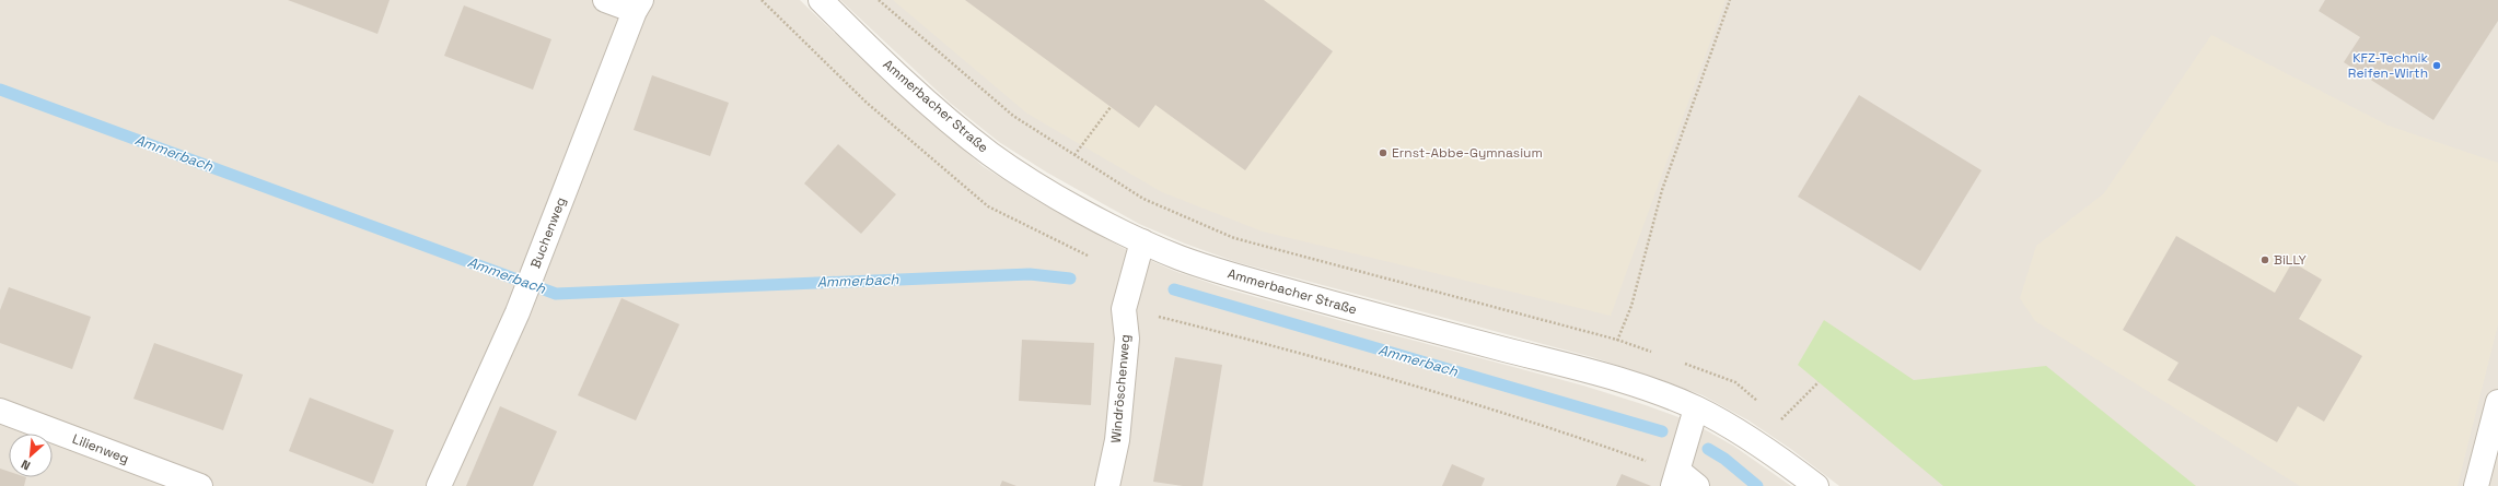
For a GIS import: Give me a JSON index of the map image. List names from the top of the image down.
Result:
{
  "streets": {
    "street": [
      "Ammerbacher Straße",
      "Buchenweg",
      "Windröschenweg",
      "Lilienweg"
    ]
  },
  "crossings": [
    ["Ammerbacher Straße", "Windröschenweg"]
  ],
  "water": ["Ammerbach"],
  "places": ["KFZ-Technik Reifen-Wirth", "Ernst-Abbe-Gymnasium", "BiLLY"],
  "north": "bottom left"
}
